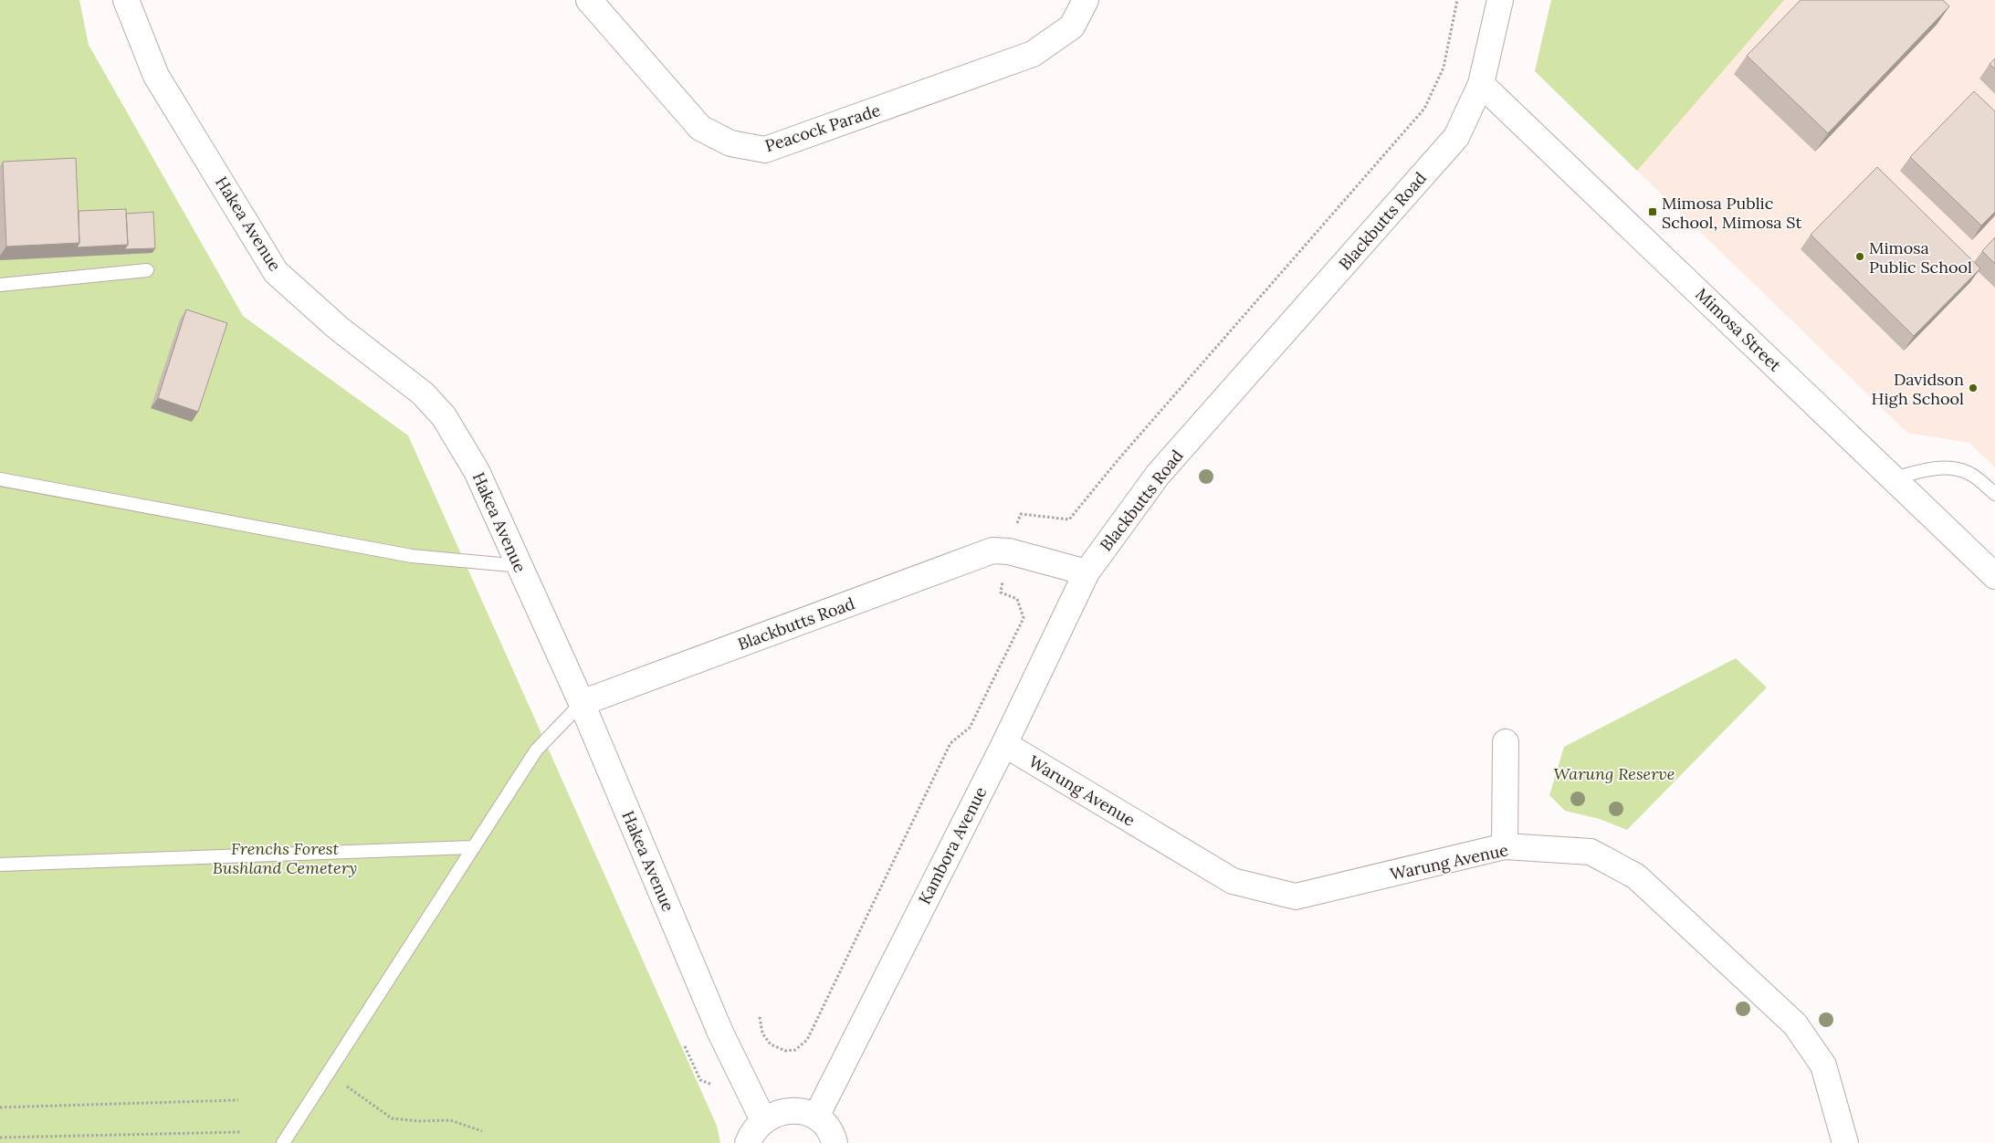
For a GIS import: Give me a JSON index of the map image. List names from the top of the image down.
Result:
{
  "streets": {
    "street": [
      "Peacock Parade",
      "Blackbutts Road",
      "Hakea Avenue",
      "Mimosa Street",
      "Warung Avenue",
      "Kambora Avenue"
    ]
  },
  "crossings": [
    ["Blackbutts Road", "Hakea Avenue"],
    ["Blackbutts Road", "Mimosa Street"],
    ["Blackbutts Road", "Kambora Avenue"],
    ["Warung Avenue", "Kambora Avenue"]
  ],
  "parks": ["Warung Reserve", "Frenchs Forest Bushland Cemetery"],
  "places": {
    "transit": ["Mimosa Public School, Mimosa St"],
    "other": ["Mimosa Public School", "Davidson High School"]
  }
}
